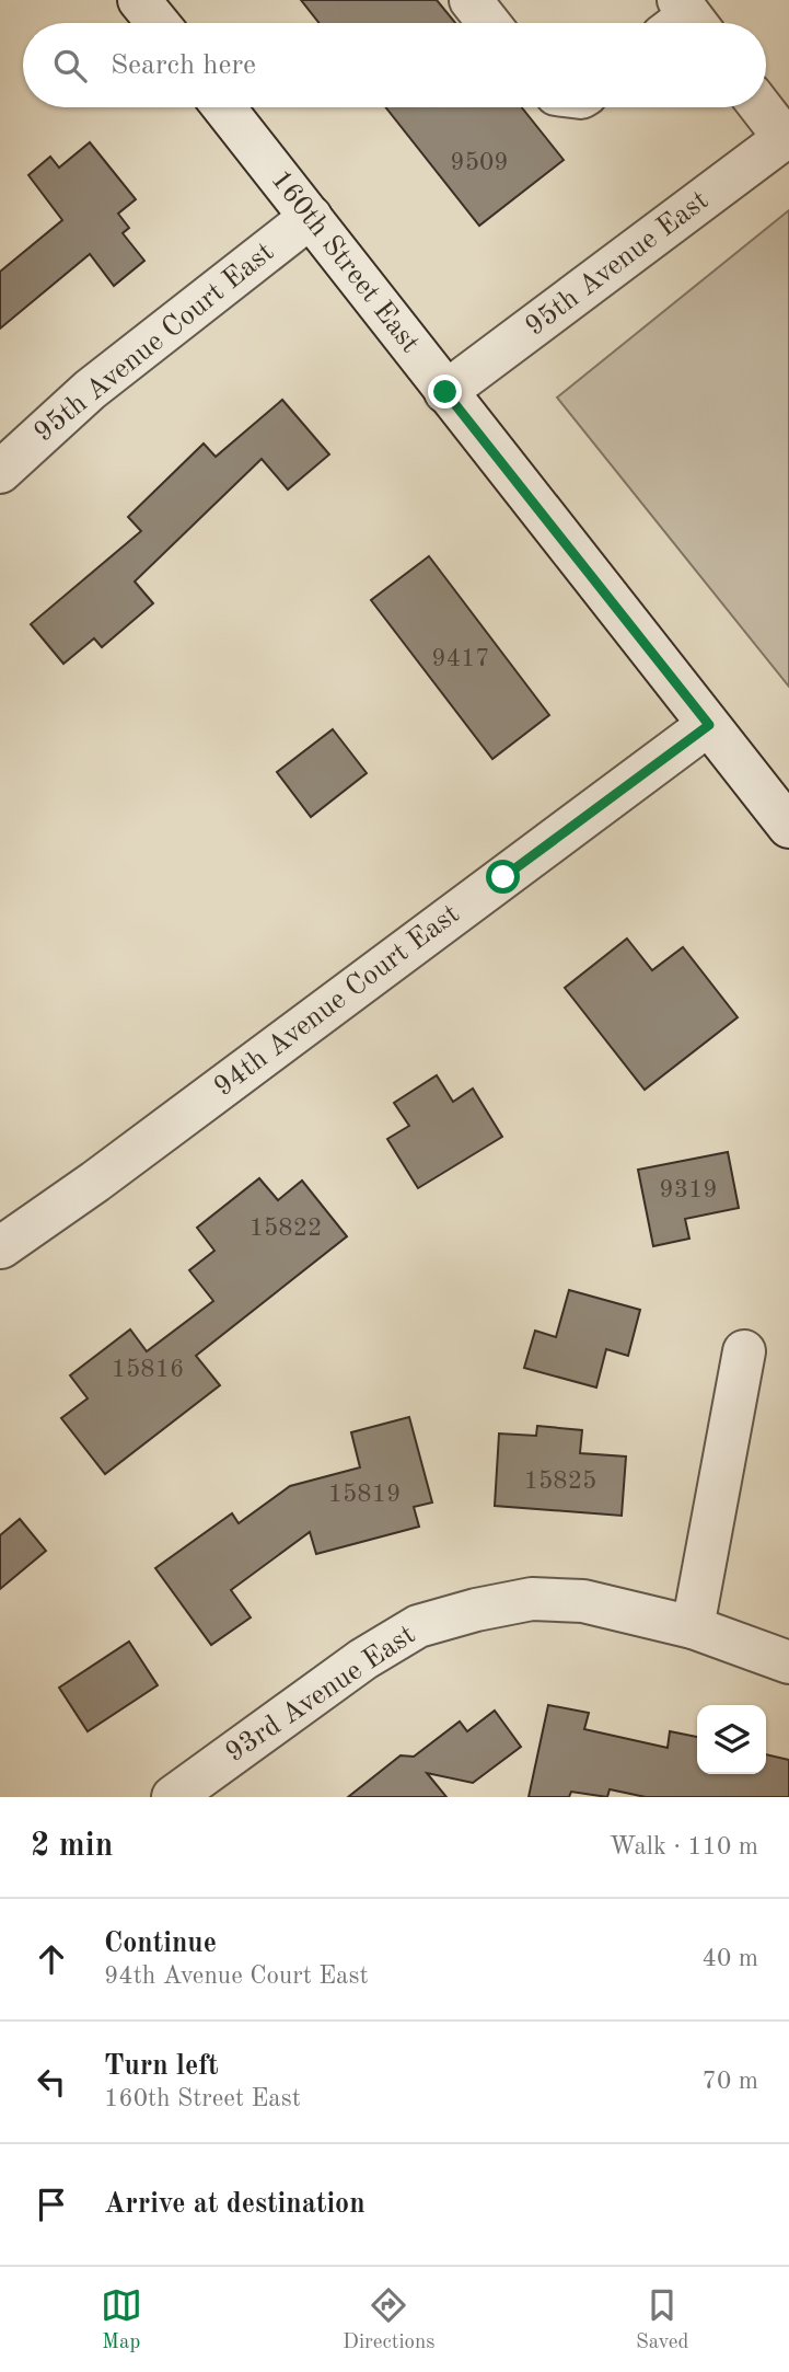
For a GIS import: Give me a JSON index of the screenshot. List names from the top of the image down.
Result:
{
  "streets": {
    "street": [
      "160th Street East",
      "95th Avenue East",
      "95th Avenue Court East",
      "94th Avenue Court East",
      "93rd Avenue East"
    ]
  },
  "crossings": [
    ["160th Street East", "95th Avenue East"],
    ["160th Street East", "95th Avenue Court East"],
    ["160th Street East", "94th Avenue Court East"]
  ],
  "house_numbers": [
    "9509",
    "9417",
    "9319",
    "15822",
    "15816",
    "15825",
    "15819"
  ],
  "page": {
    "search": "Search here",
    "heading": ["2 min", "Walk · 110 m"],
    "list": [
      ["Continue", "94th Avenue Court East", "40 m"],
      ["Turn left", "160th Street East", "70 m"],
      "Arrive at destination"
    ],
    "nav": ["Map", "Directions", "Saved"]
  }
}
